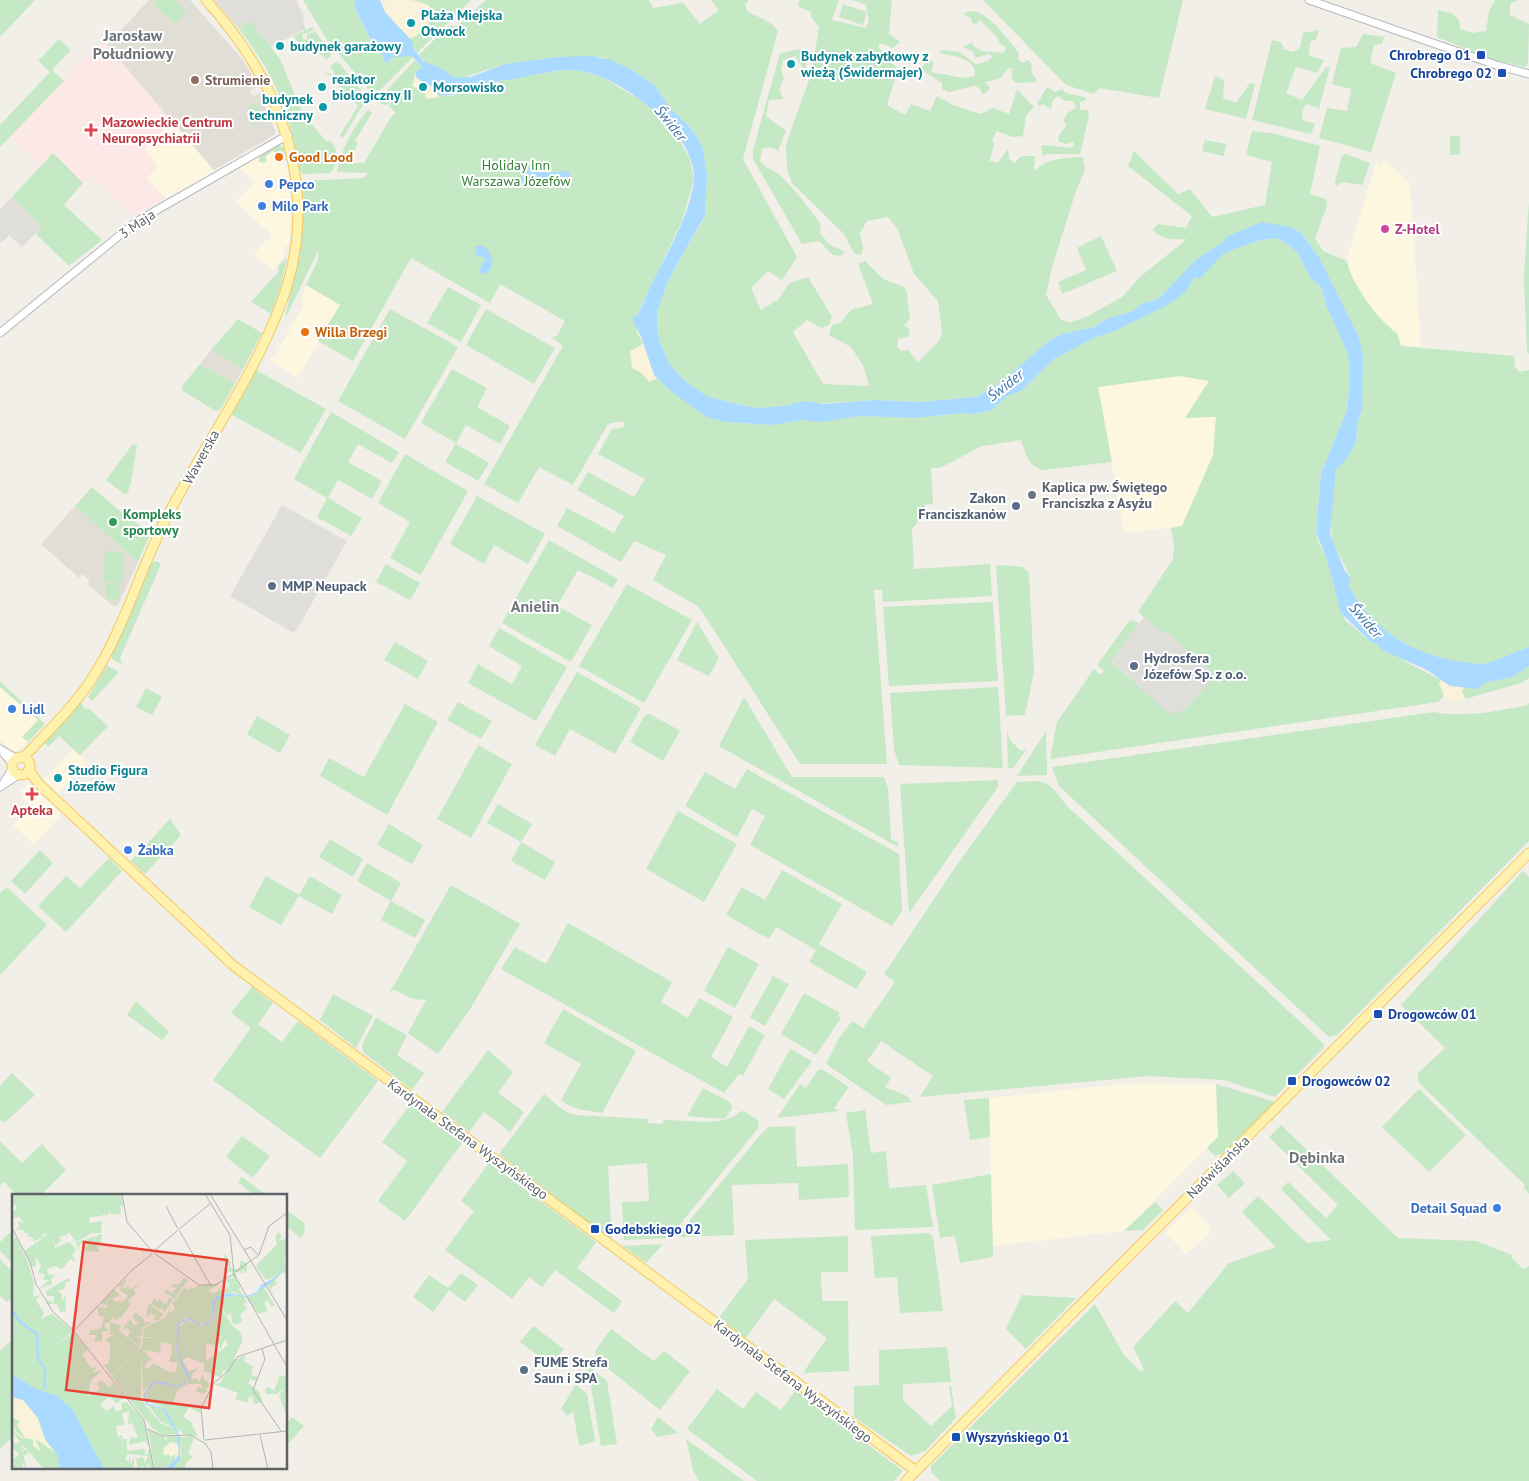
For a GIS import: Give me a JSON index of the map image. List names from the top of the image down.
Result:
{
  "streets": {
    "main road": ["Wawerska", "Kardynała Stefana Wyszyńskiego", "Nadwiślańska"],
    "street": ["3 Maja"]
  },
  "crossings": [
    ["3 Maja", "Wawerska"],
    ["Wawerska", "Kardynała Stefana Wyszyńskiego"],
    ["Kardynała Stefana Wyszyńskiego", "Nadwiślańska"]
  ],
  "districts": ["Jarosław Południowy", "Anielin", "Dębinka"],
  "water": ["Świder"],
  "parks": ["Holiday Inn Warszawa Józefów"],
  "places": {
    "other": [
      "Plaża Miejska Otwock",
      "budynek garażowy",
      "Budynek zabytkowy z wieżą (Świdermajer)",
      "Strumienie",
      "reaktor biologiczny II",
      "Morsowisko",
      "budynek techniczny",
      "Good Lood",
      "Pepco",
      "Milo Park",
      "Z-Hotel",
      "Willa Brzegi",
      "Kaplica pw. Świętego Franciszka z Asyżu",
      "Zakon Franciszkanów",
      "Kompleks sportowy",
      "MMP Neupack",
      "Hydrosfera Józefów Sp. z o.o.",
      "Lidl",
      "Studio Figura Józefów",
      "Żabka",
      "Detail Squad",
      "FUME Strefa Saun i SPA"
    ],
    "transit": [
      "Chrobrego 01",
      "Chrobrego 02",
      "Drogowców 01",
      "Drogowców 02",
      "Godebskiego 02",
      "Wyszyńskiego 01"
    ],
    "health": ["Mazowieckie Centrum Neuropsychiatrii", "Apteka"]
  }
}
